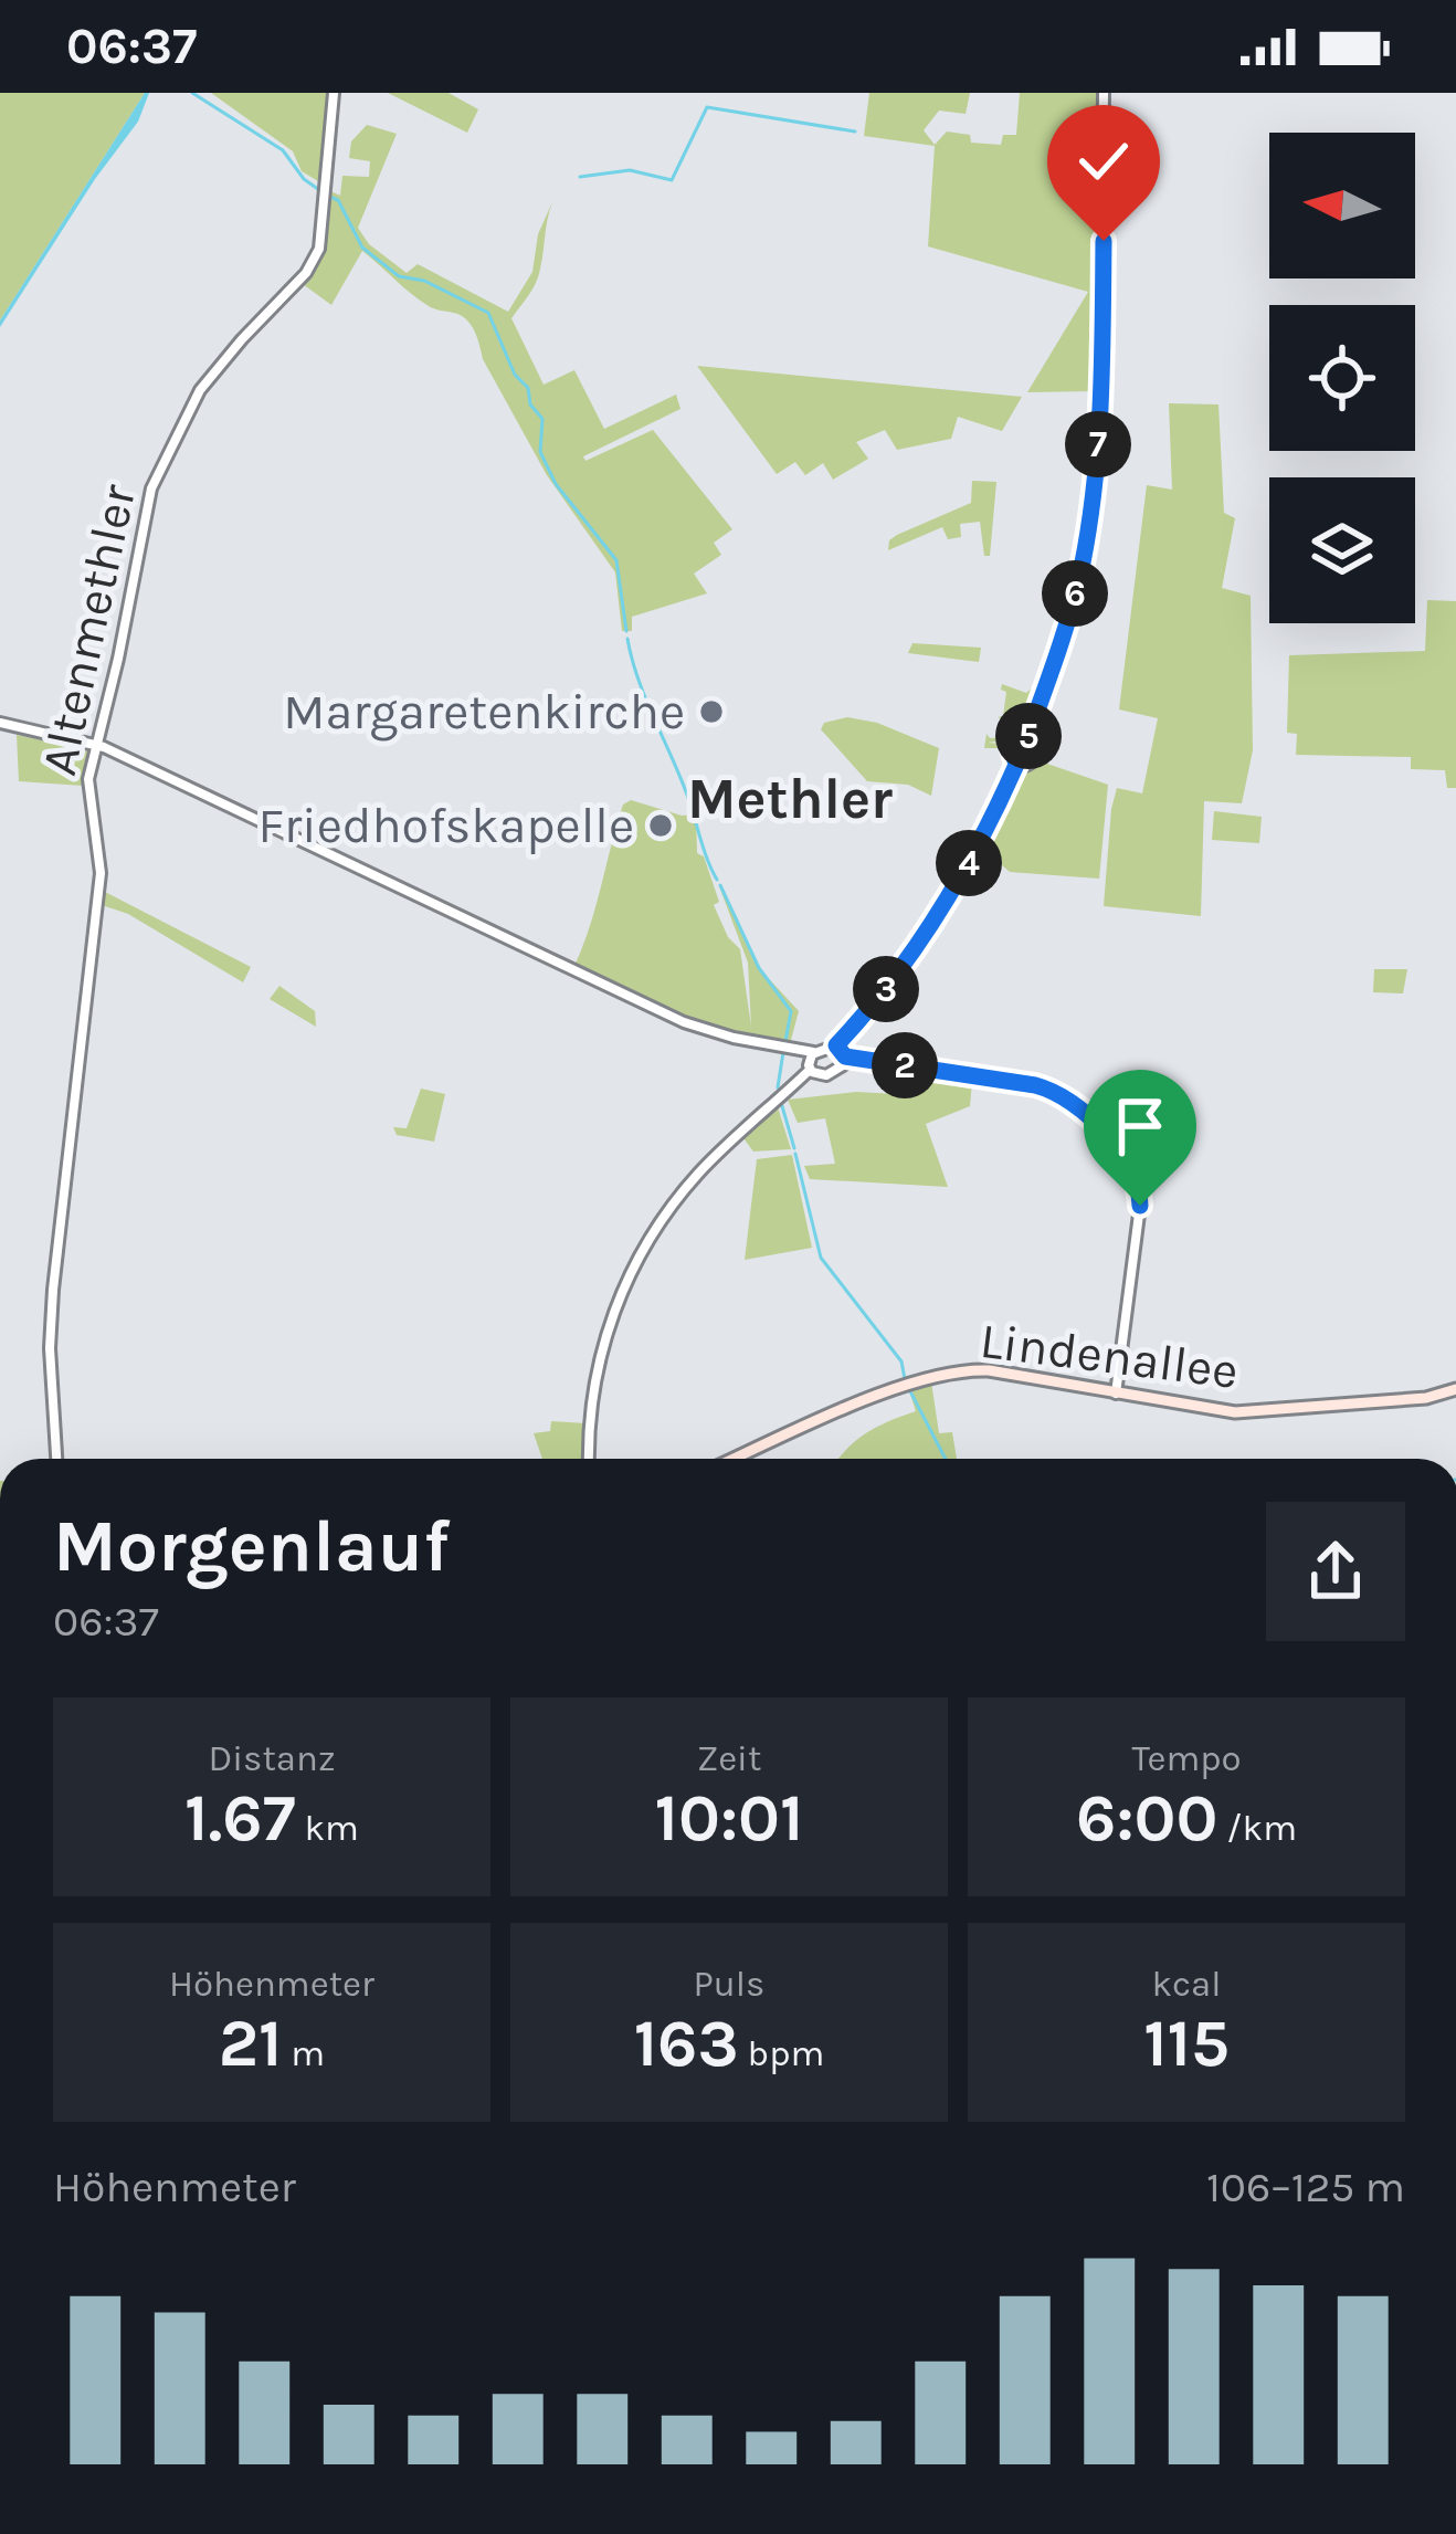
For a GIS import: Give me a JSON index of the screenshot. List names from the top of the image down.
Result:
{
  "streets": {
    "main road": ["Lindenallee"],
    "street": ["Altenmethler"]
  },
  "districts": ["Methler"],
  "places": ["Margaretenkirche", "Friedhofskapelle"],
  "north": "left",
  "page": {
    "status": "06:37",
    "pins": [
      "7",
      "6",
      "5",
      "4",
      "3",
      "2"
    ],
    "heading": ["Morgenlauf", "06:37"],
    "stats": [
      ["Distanz", "1.67 km"],
      ["Zeit", "10:01"],
      ["Tempo", "6:00 /km"],
      ["Höhenmeter", "21 m"],
      ["Puls", "163 bpm"],
      ["kcal", "115"]
    ],
    "chart": ["Höhenmeter", "106–125 m"]
  }
}
